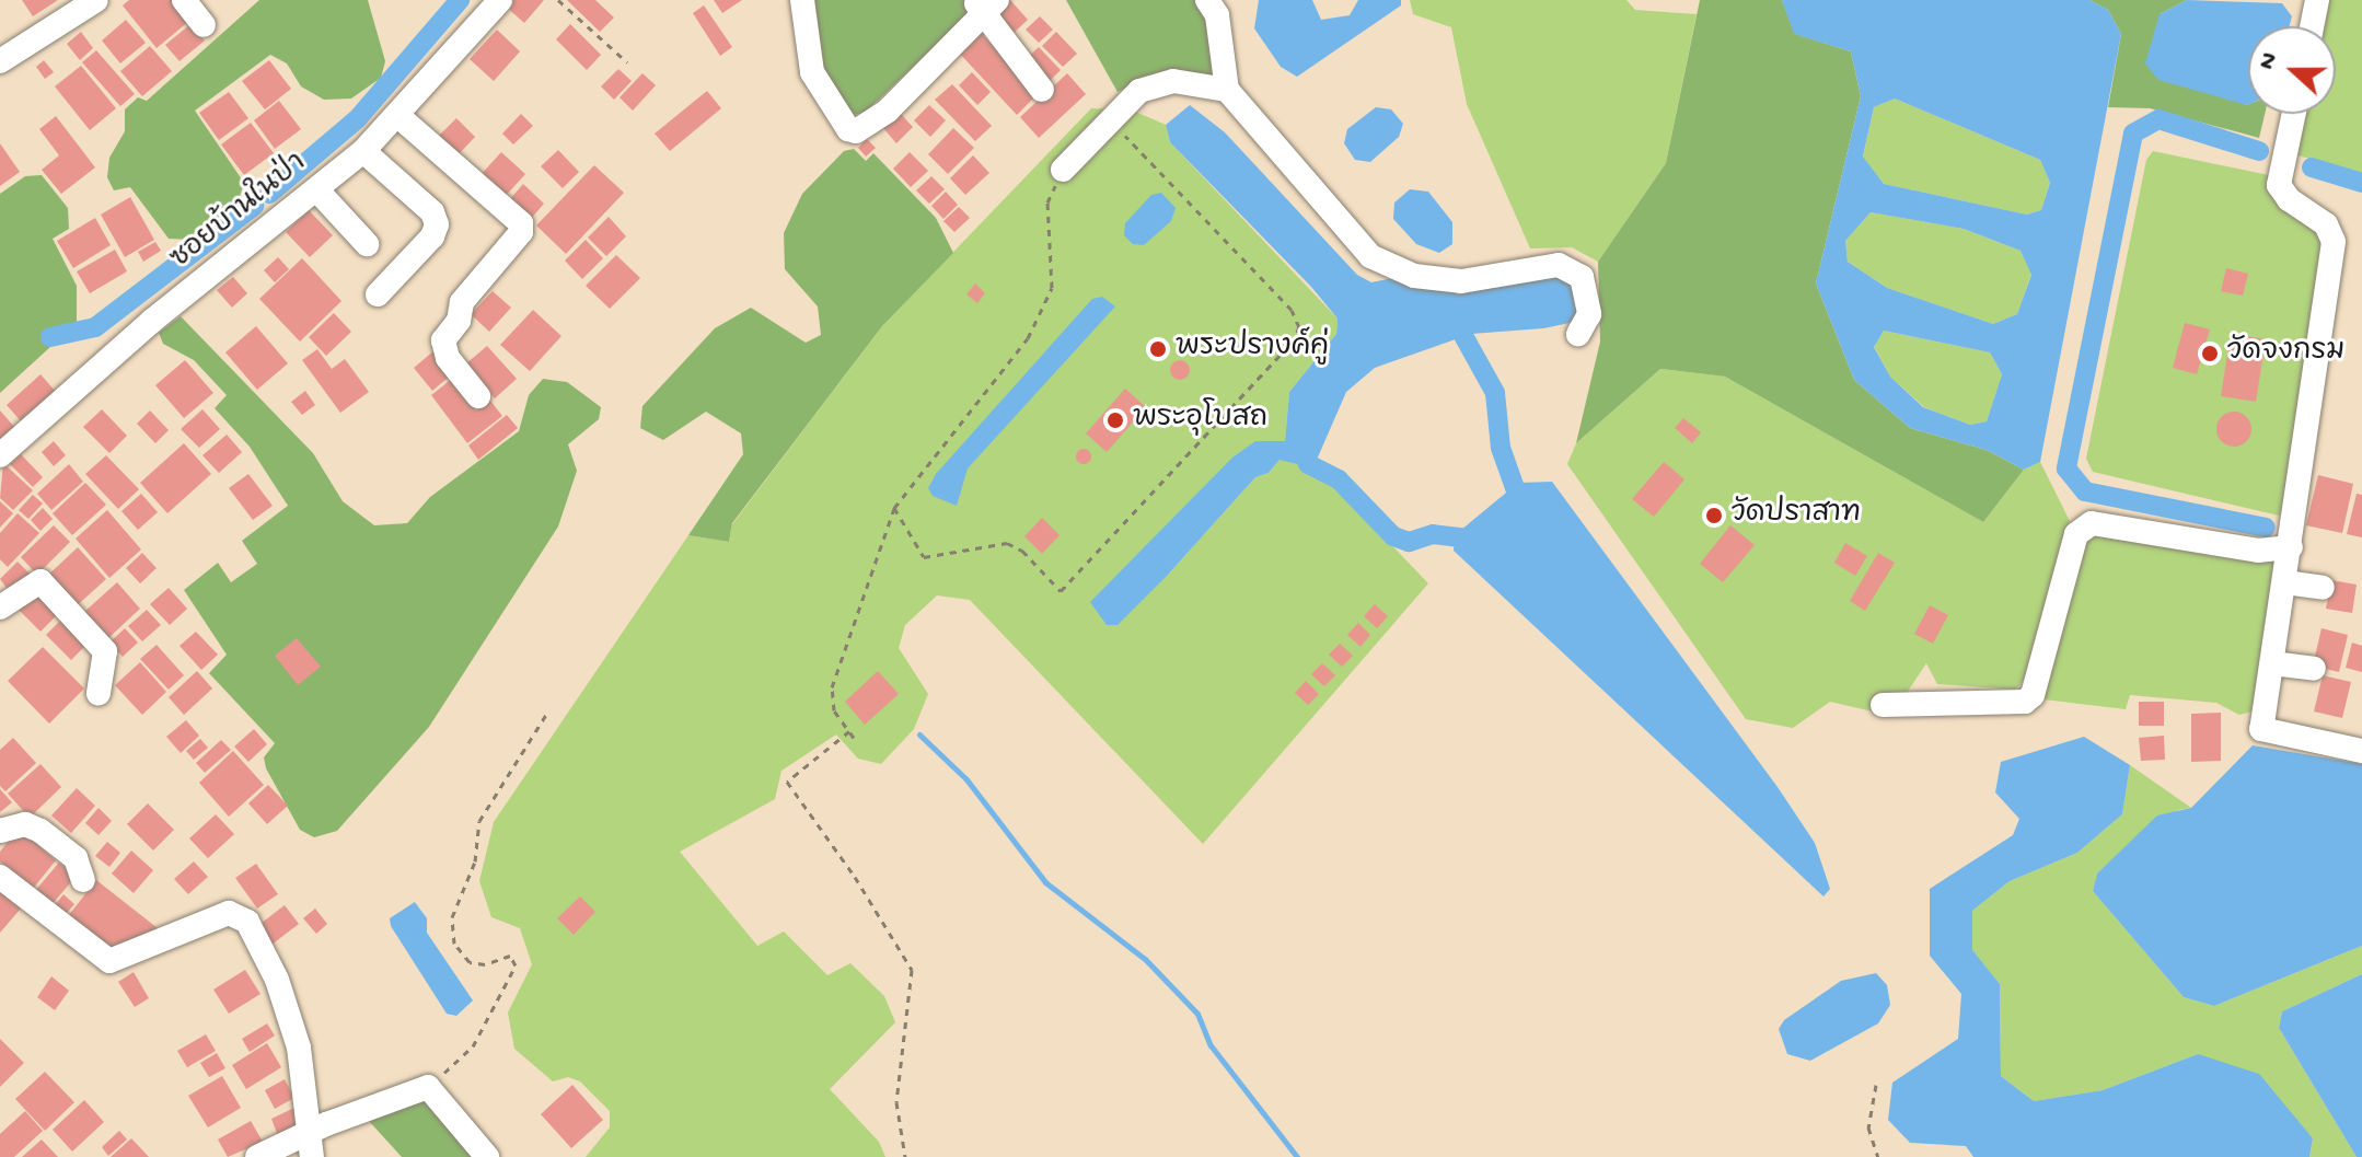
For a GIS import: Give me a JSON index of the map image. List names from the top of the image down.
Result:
{
  "streets": {
    "street": ["ซอยบ้านในป่า"]
  },
  "places": [
    "พระปรางค์คู่",
    "วัดจงกรม",
    "พระอุโบสถ",
    "วัดปราสาท"
  ],
  "north": "left"
}
